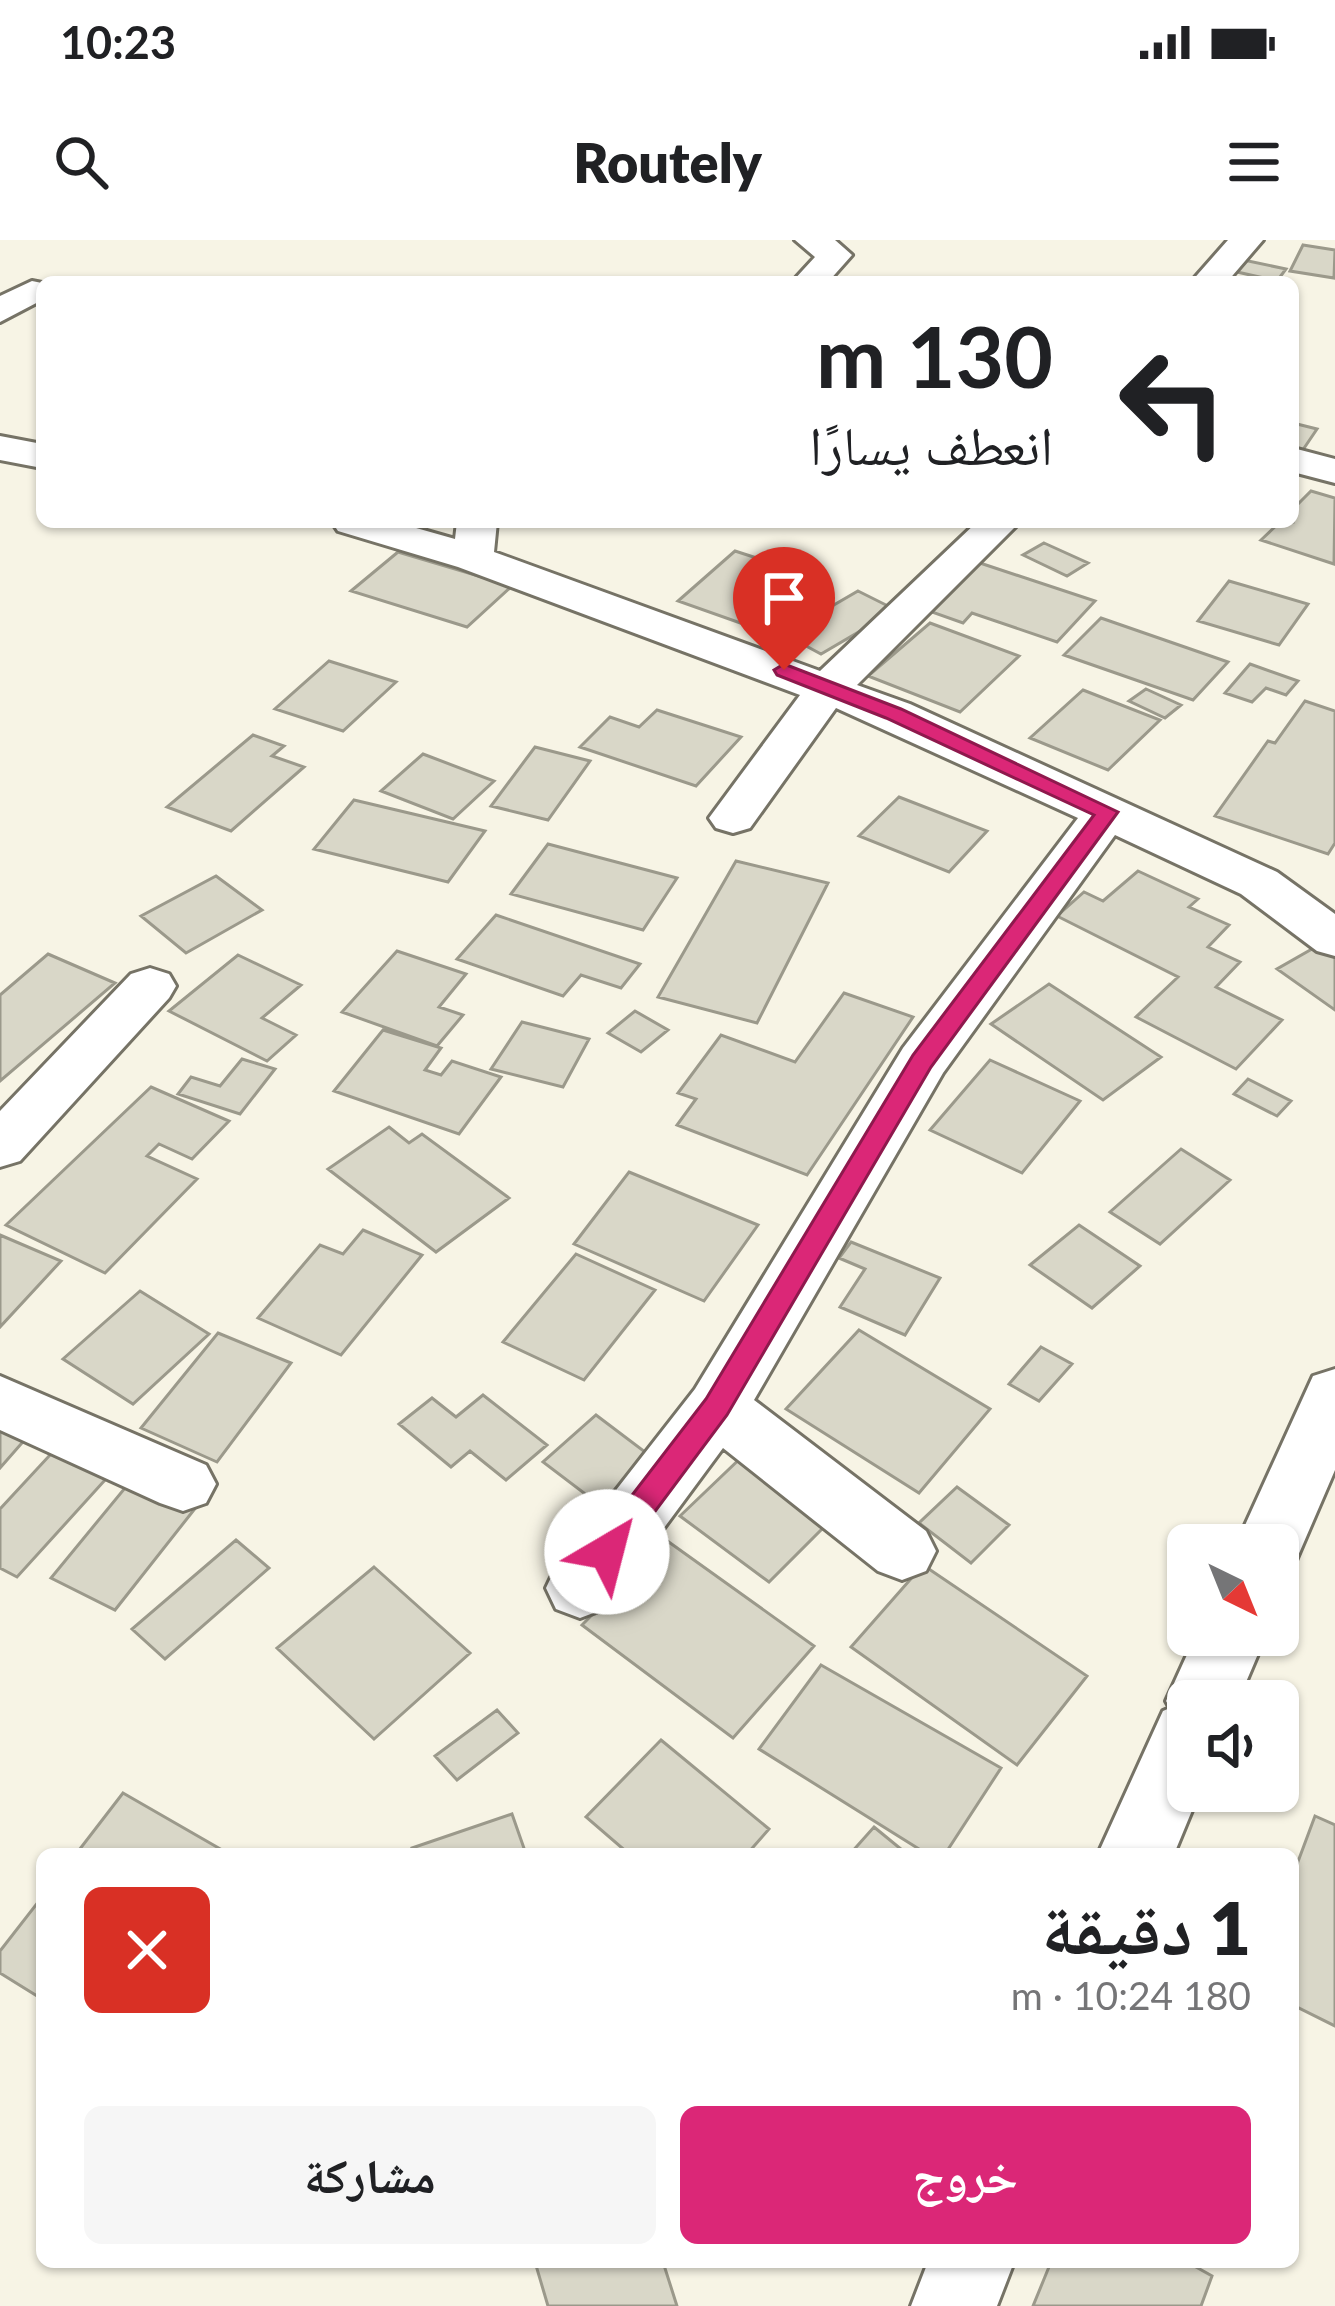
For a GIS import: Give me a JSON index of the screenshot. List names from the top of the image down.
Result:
{
  "north": "bottom right",
  "page": {
    "status": "10:23",
    "header": "Routely",
    "turn": ["130 m", "انعطف يسارًا"],
    "heading": ["1 دقيقة", "180 m · 10:24"],
    "buttons": ["خروج", "مشاركة"]
  }
}
